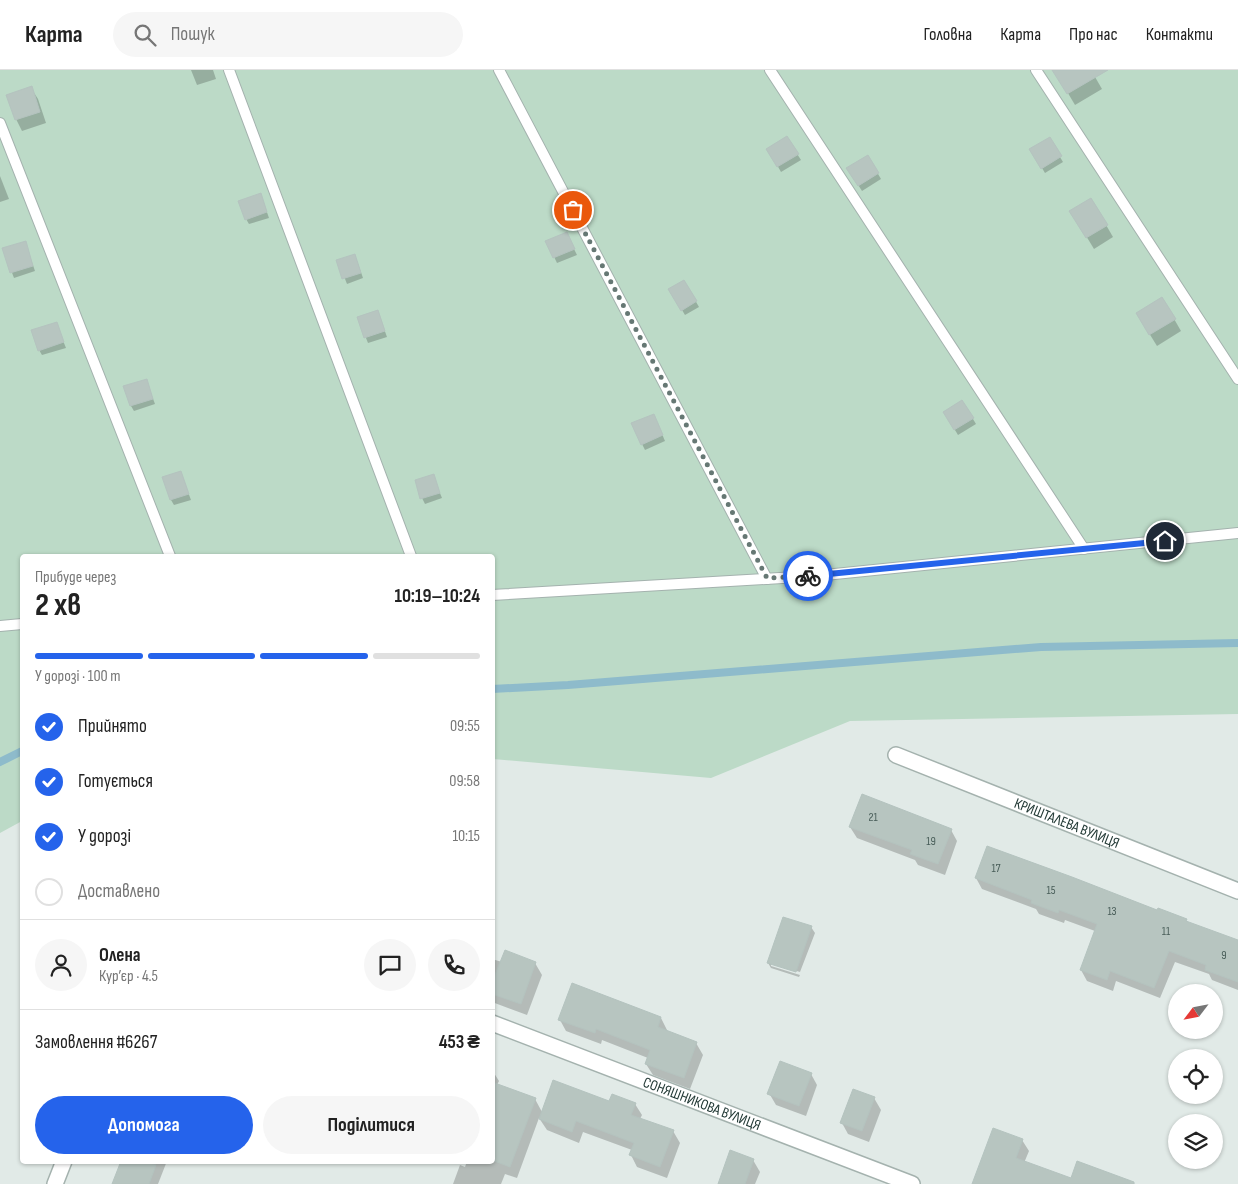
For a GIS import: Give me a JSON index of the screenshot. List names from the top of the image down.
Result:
{
  "streets": {
    "street": ["КРИШТАЛЕВА ВУЛИЦЯ", "СОНЯШНИКОВА ВУЛИЦЯ"]
  },
  "house_numbers": [
    "21",
    "19",
    "17",
    "15",
    "13",
    "11",
    "9"
  ],
  "north": "bottom left",
  "page": {
    "header": "Карта",
    "search": "Пошук",
    "nav": [
      "Головна",
      "Карта",
      "Про нас",
      "Контакти"
    ],
    "heading": ["2 хв", "Прибуде через", "10:19–10:24"],
    "panel": [
      "Олена",
      "Кур’єр · 4.5",
      "Замовлення #6267",
      "453 ₴"
    ],
    "bar": "У дорозі · 100 m",
    "list": [
      ["Прийнято", "09:55"],
      ["Готується", "09:58"],
      ["У дорозі", "10:15"],
      "Доставлено"
    ],
    "buttons": ["Допомога", "Поділитися"]
  }
}
